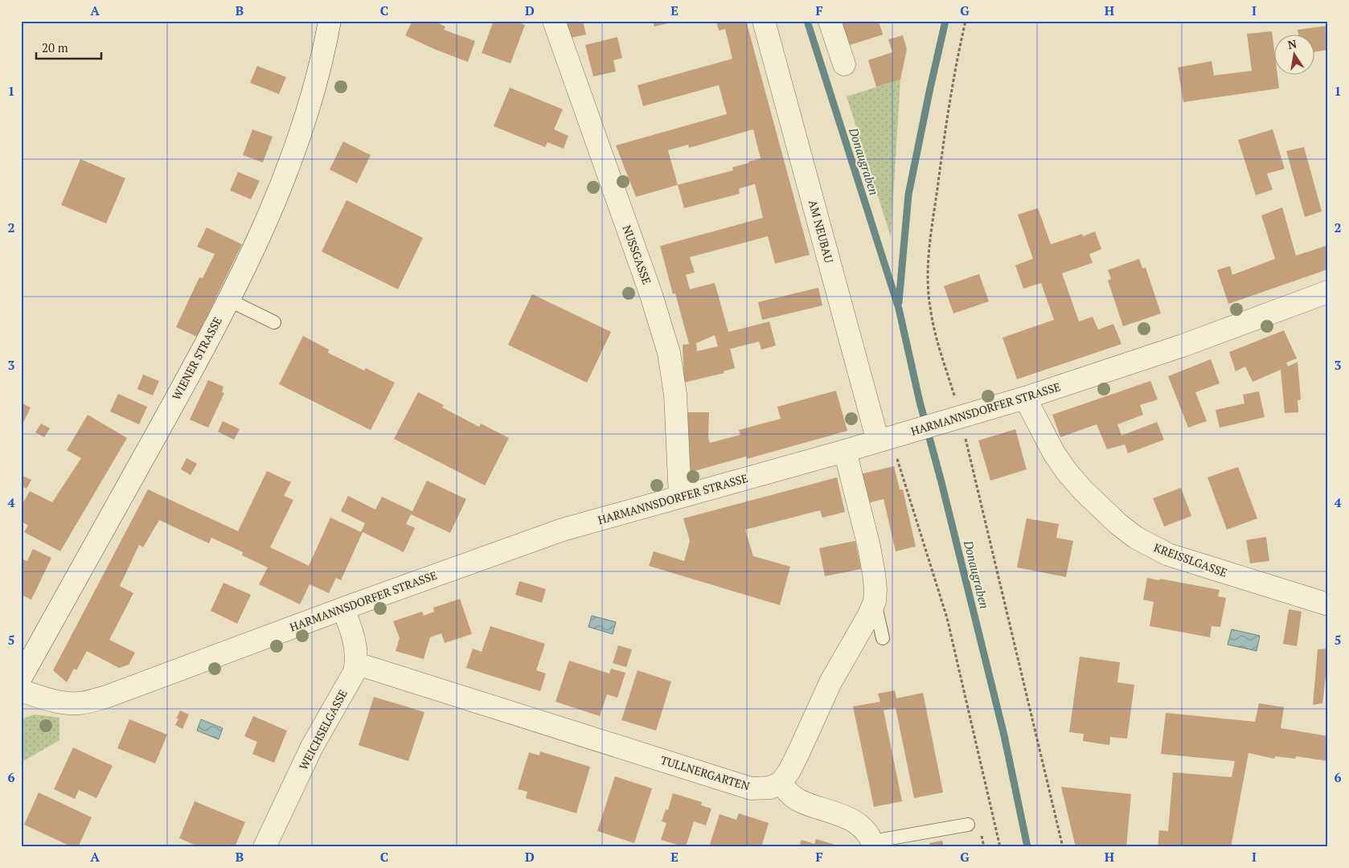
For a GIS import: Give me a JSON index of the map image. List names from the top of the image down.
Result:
{
  "streets": {
    "street": [
      "AM NEUBAU",
      "NUSSGASSE",
      "WIENER STRASSE",
      "HARMANNSDORFER STRASSE",
      "KREISSLGASSE",
      "WEICHSELGASSE",
      "TULLNERGARTEN"
    ]
  },
  "crossings": [
    ["AM NEUBAU", "HARMANNSDORFER STRASSE"],
    ["NUSSGASSE", "HARMANNSDORFER STRASSE"],
    ["HARMANNSDORFER STRASSE", "KREISSLGASSE"],
    ["HARMANNSDORFER STRASSE", "WEICHSELGASSE"],
    ["WEICHSELGASSE", "TULLNERGARTEN"]
  ],
  "water": ["Donaugraben"],
  "scale_bar": "20 m",
  "north": "top",
  "grid": {
    "columns": [
      "A",
      "B",
      "C",
      "D",
      "E",
      "F",
      "G",
      "H",
      "I"
    ],
    "rows": [
      "1",
      "2",
      "3",
      "4",
      "5",
      "6"
    ]
  }
}
